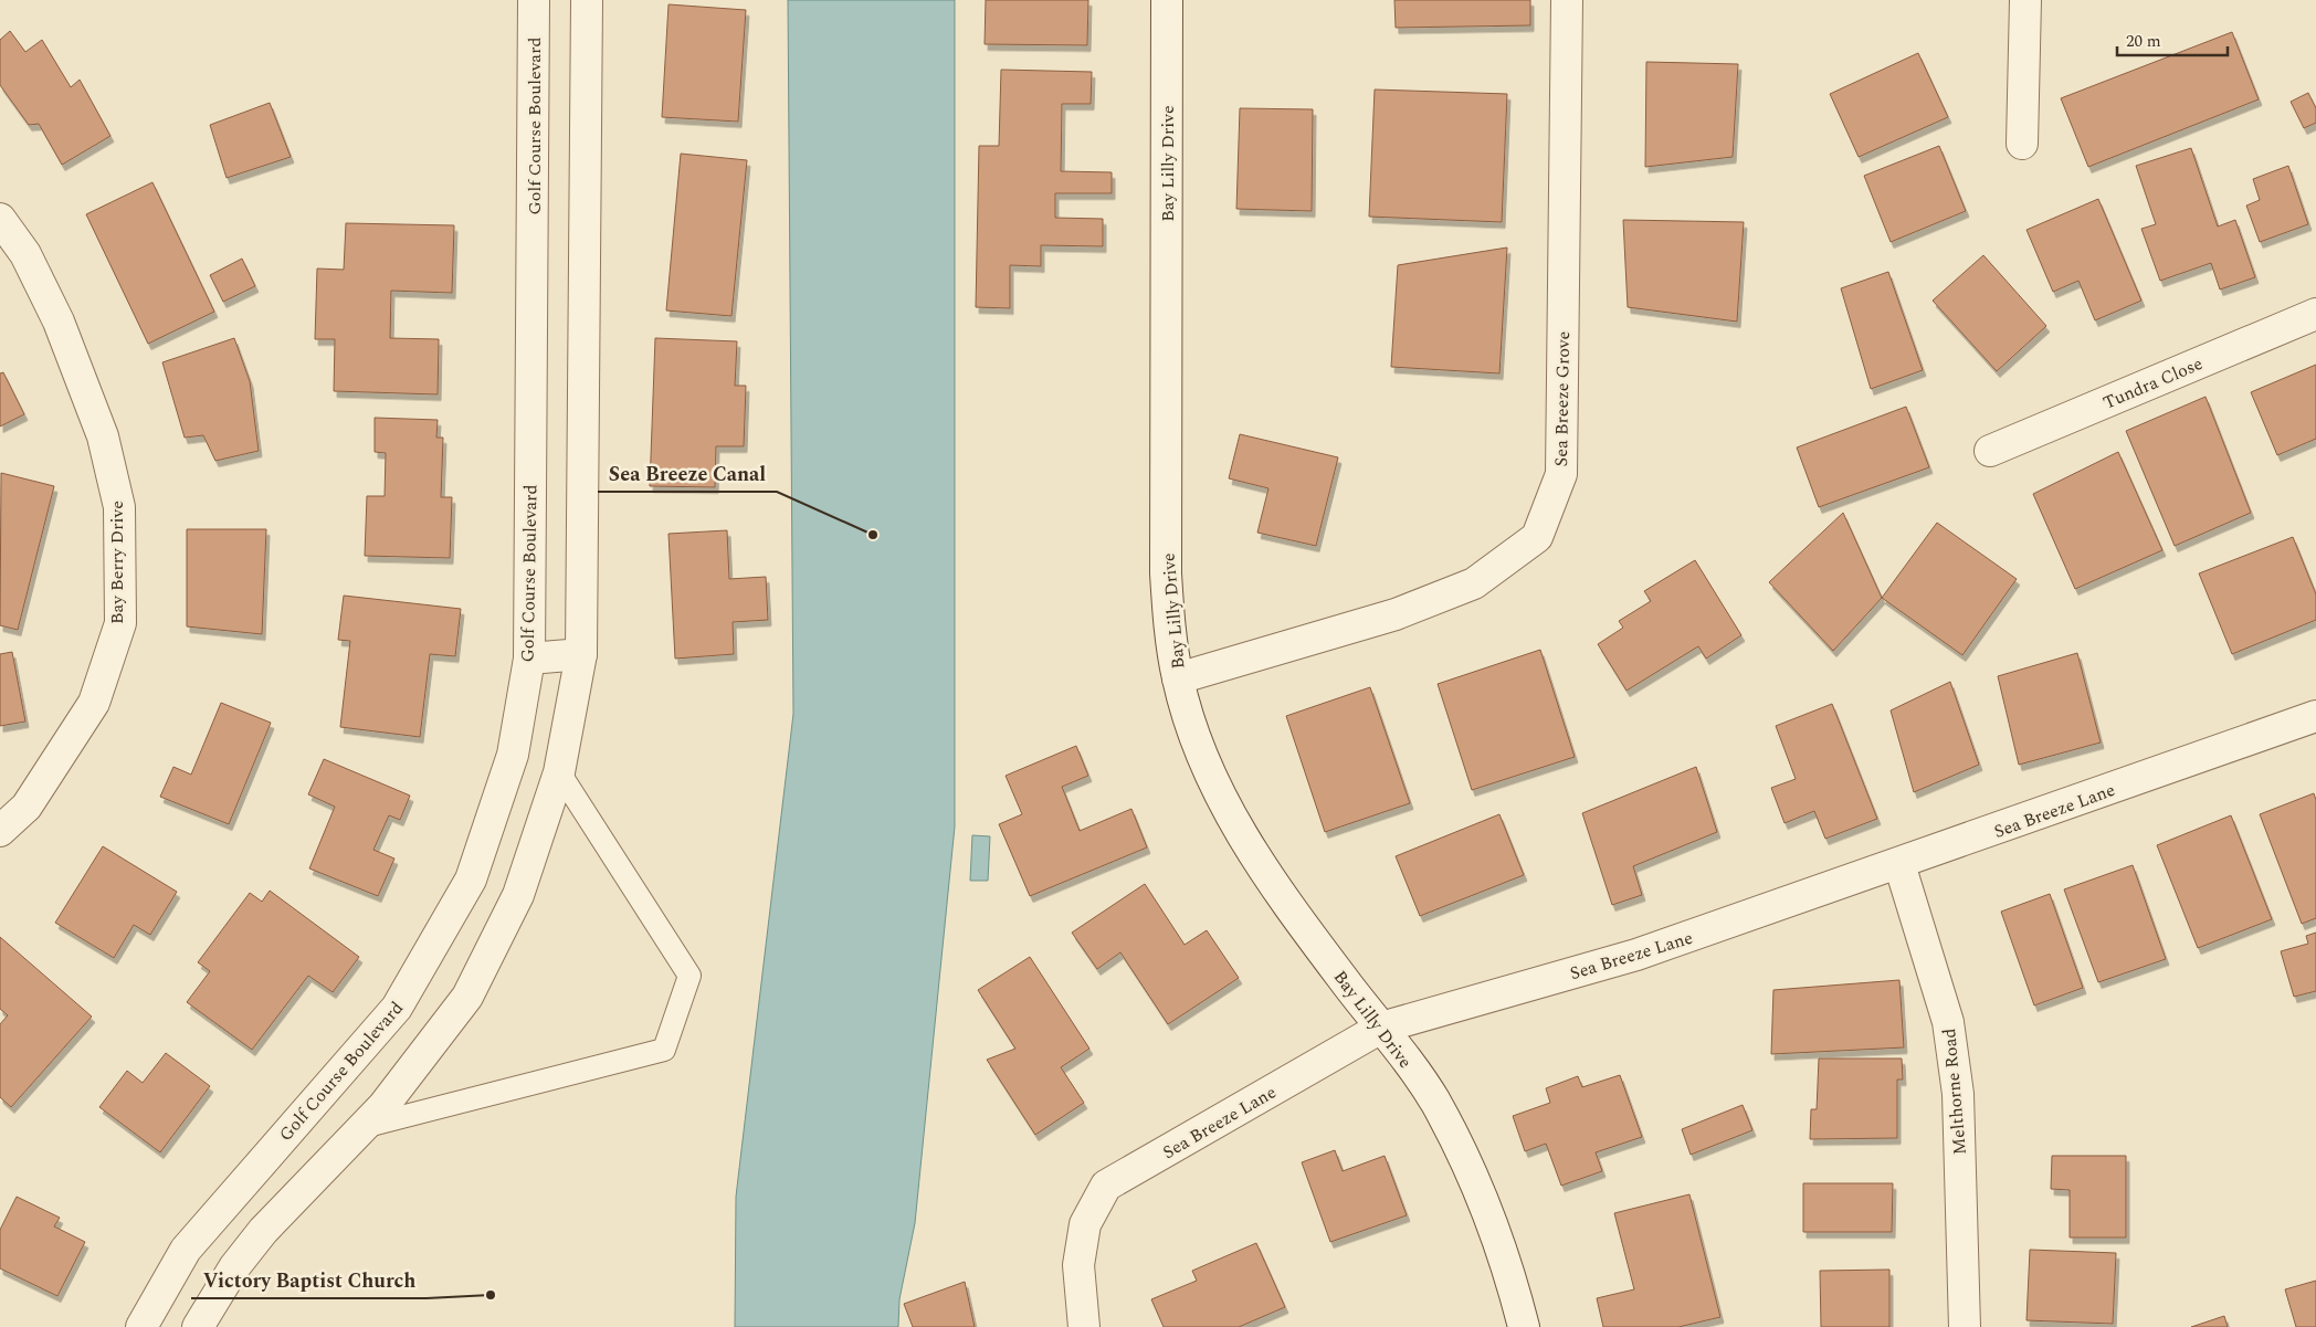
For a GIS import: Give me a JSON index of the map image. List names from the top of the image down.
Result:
{
  "streets": {
    "street": [
      "Golf Course Boulevard",
      "Bay Lilly Drive",
      "Tundra Close",
      "Sea Breeze Grove",
      "Bay Berry Drive",
      "Sea Breeze Lane",
      "Melthorne Road"
    ]
  },
  "crossings": [
    ["Bay Lilly Drive", "Sea Breeze Grove"],
    ["Bay Lilly Drive", "Sea Breeze Lane"],
    ["Sea Breeze Lane", "Melthorne Road"]
  ],
  "places": ["Sea Breeze Canal", "Victory Baptist Church"],
  "scale_bar": "20 m"
}
